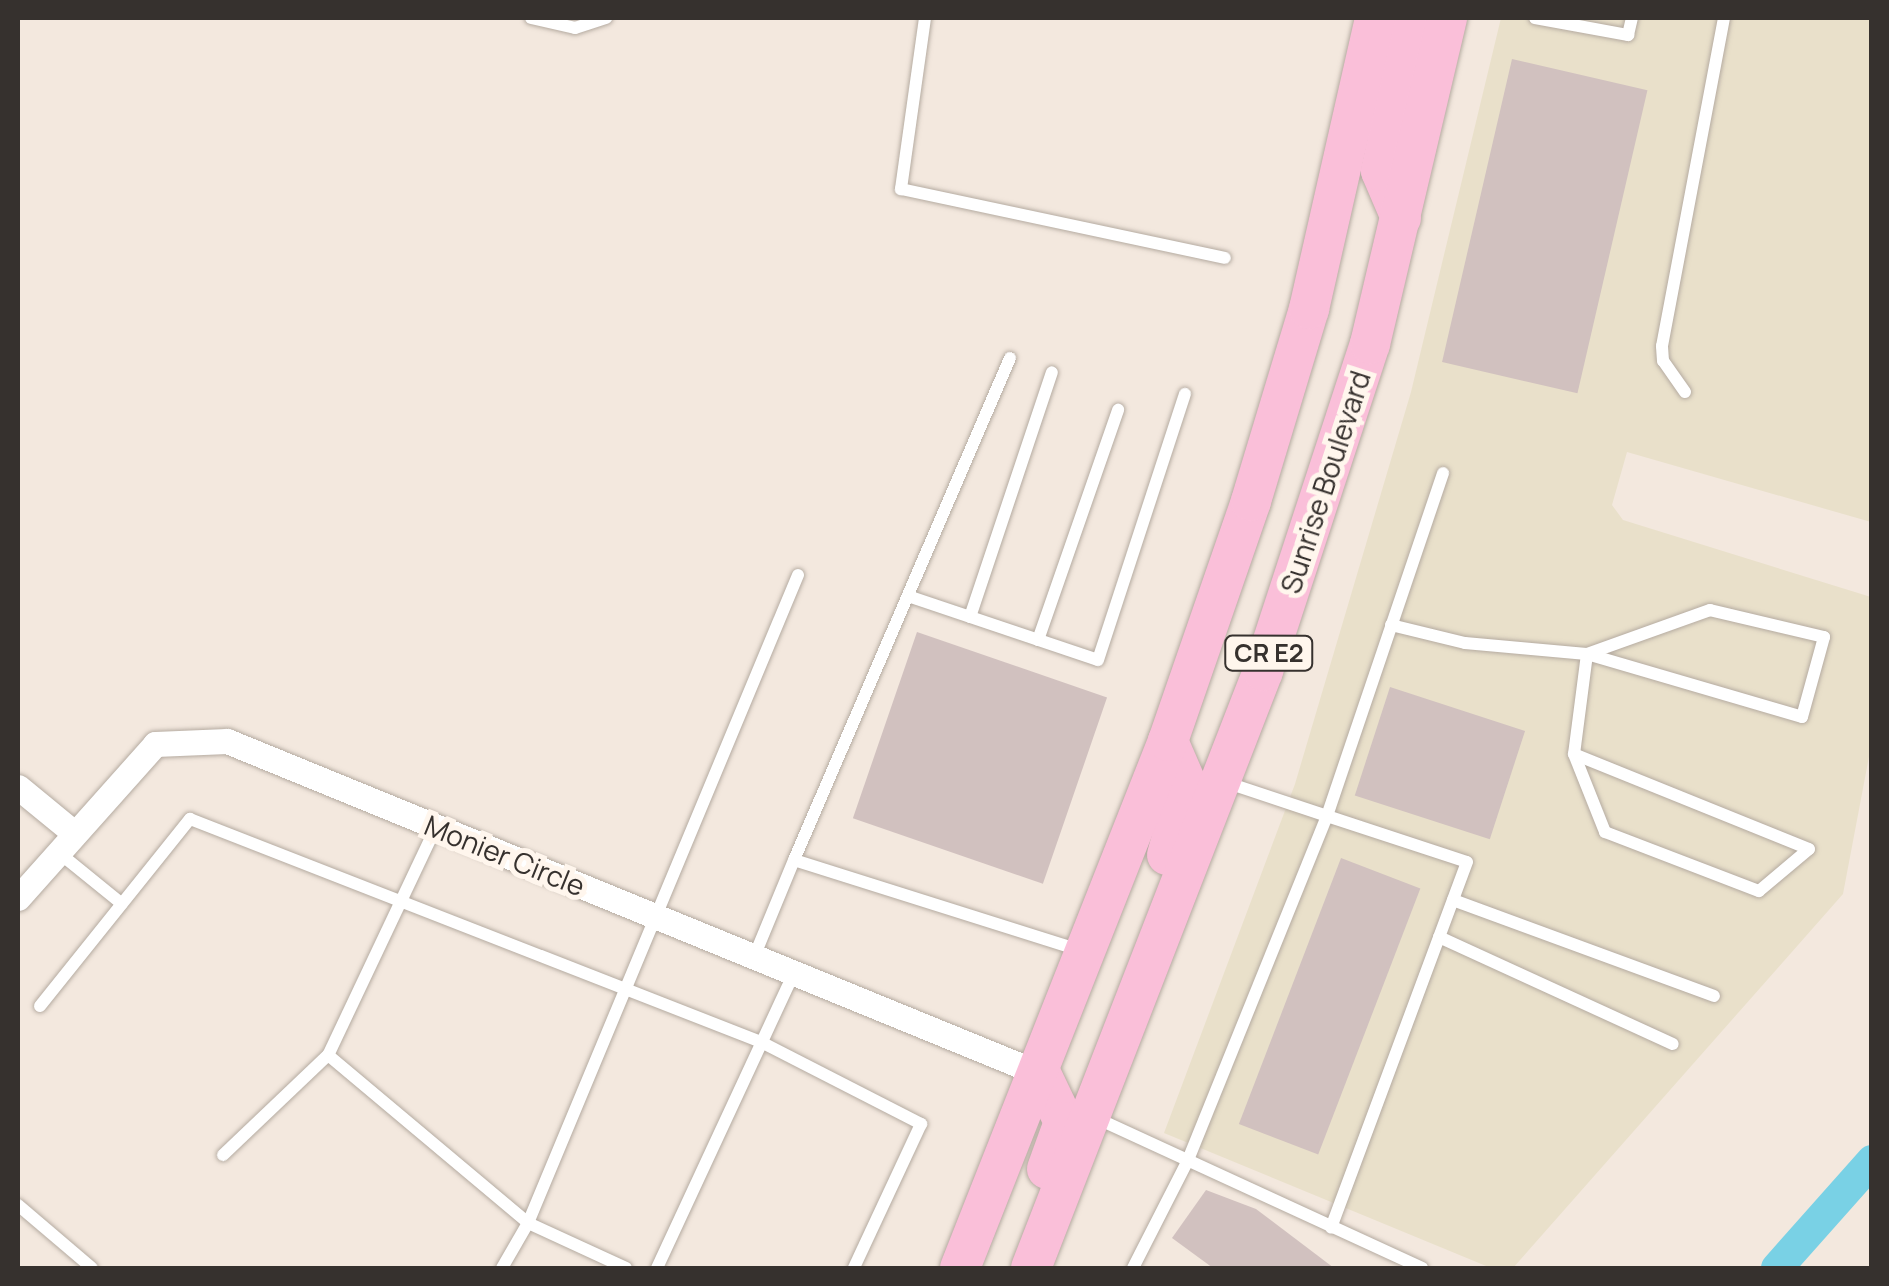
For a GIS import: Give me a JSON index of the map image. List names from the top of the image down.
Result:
{
  "streets": {
    "main road": ["Sunrise Boulevard", "CR E2"],
    "street": ["Monier Circle"]
  },
  "crossings": [
    ["CR E2", "Monier Circle"]
  ]
}
